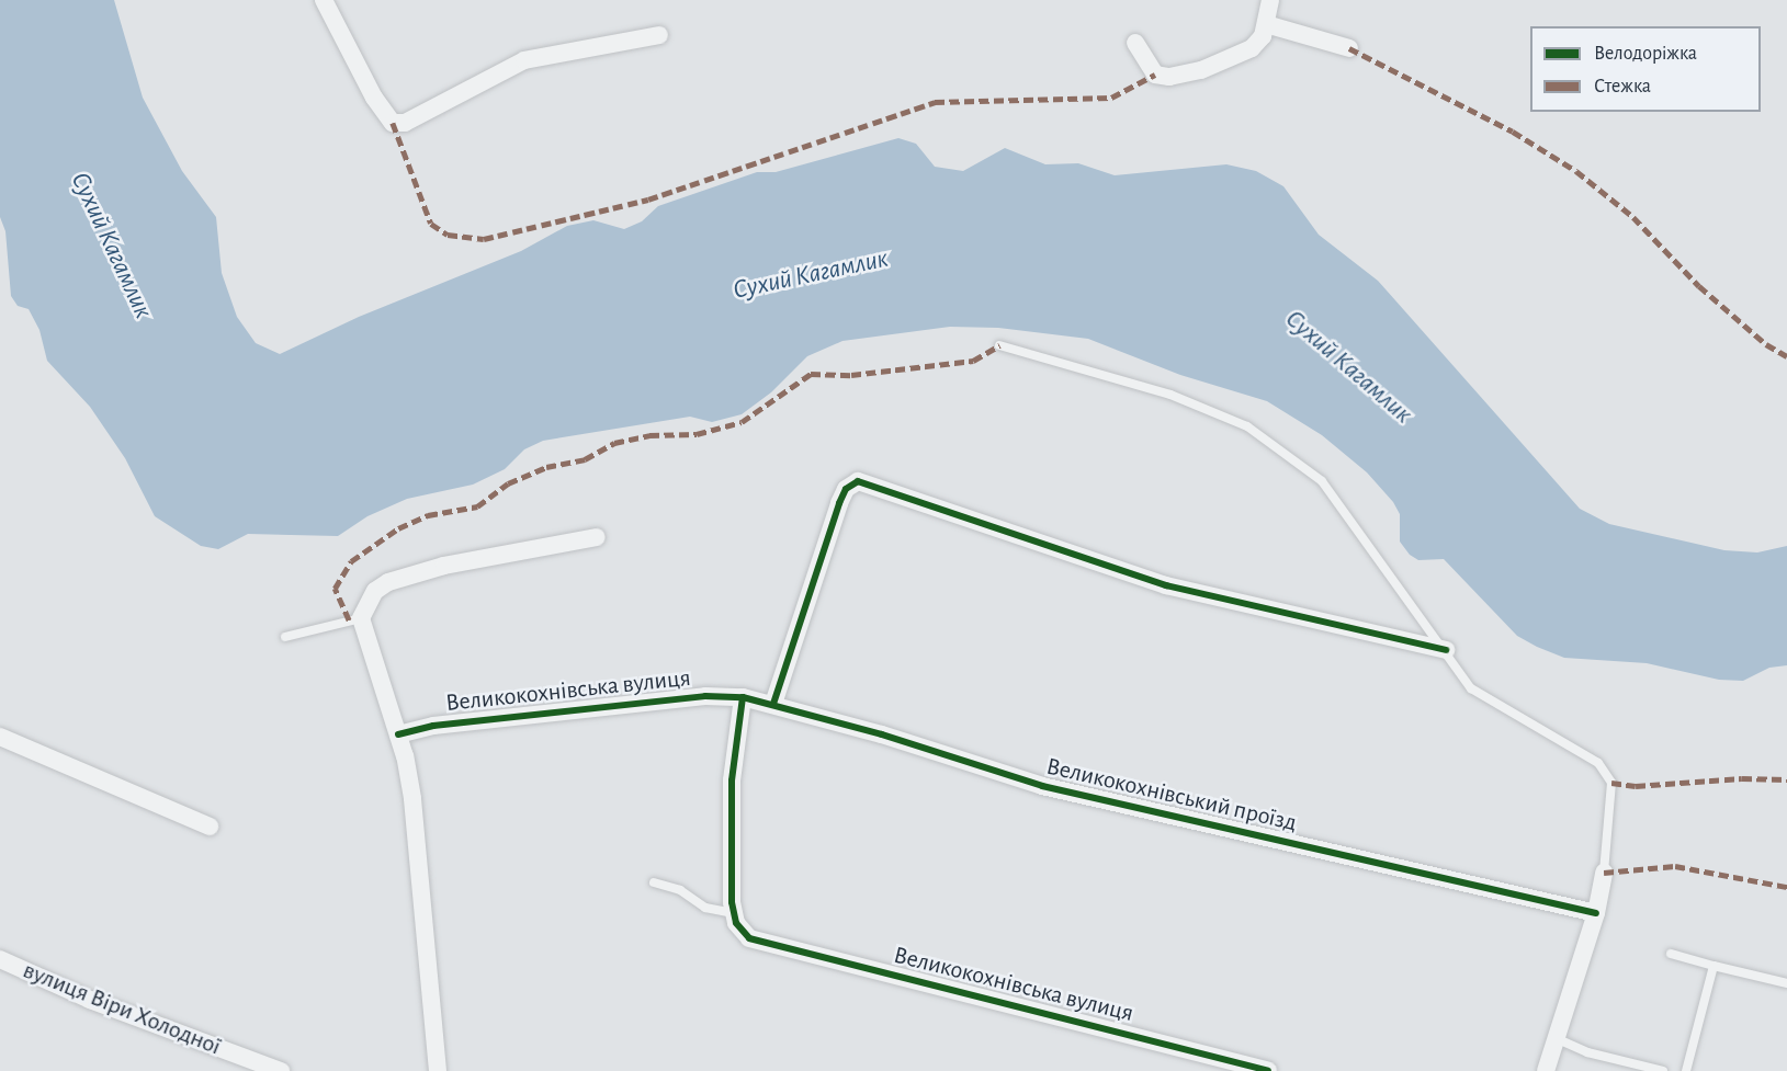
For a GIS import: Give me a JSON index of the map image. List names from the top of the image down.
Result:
{
  "streets": {
    "street": ["Великокохнівська вулиця", "Великокохнівський проїзд", "вулиця Віри Холодної"]
  },
  "crossings": [
    ["Великокохнівська вулиця", "Великокохнівський проїзд"]
  ],
  "water": ["Сухий Кагамлик"],
  "legend": ["Велодоріжка", "Стежка"]
}
